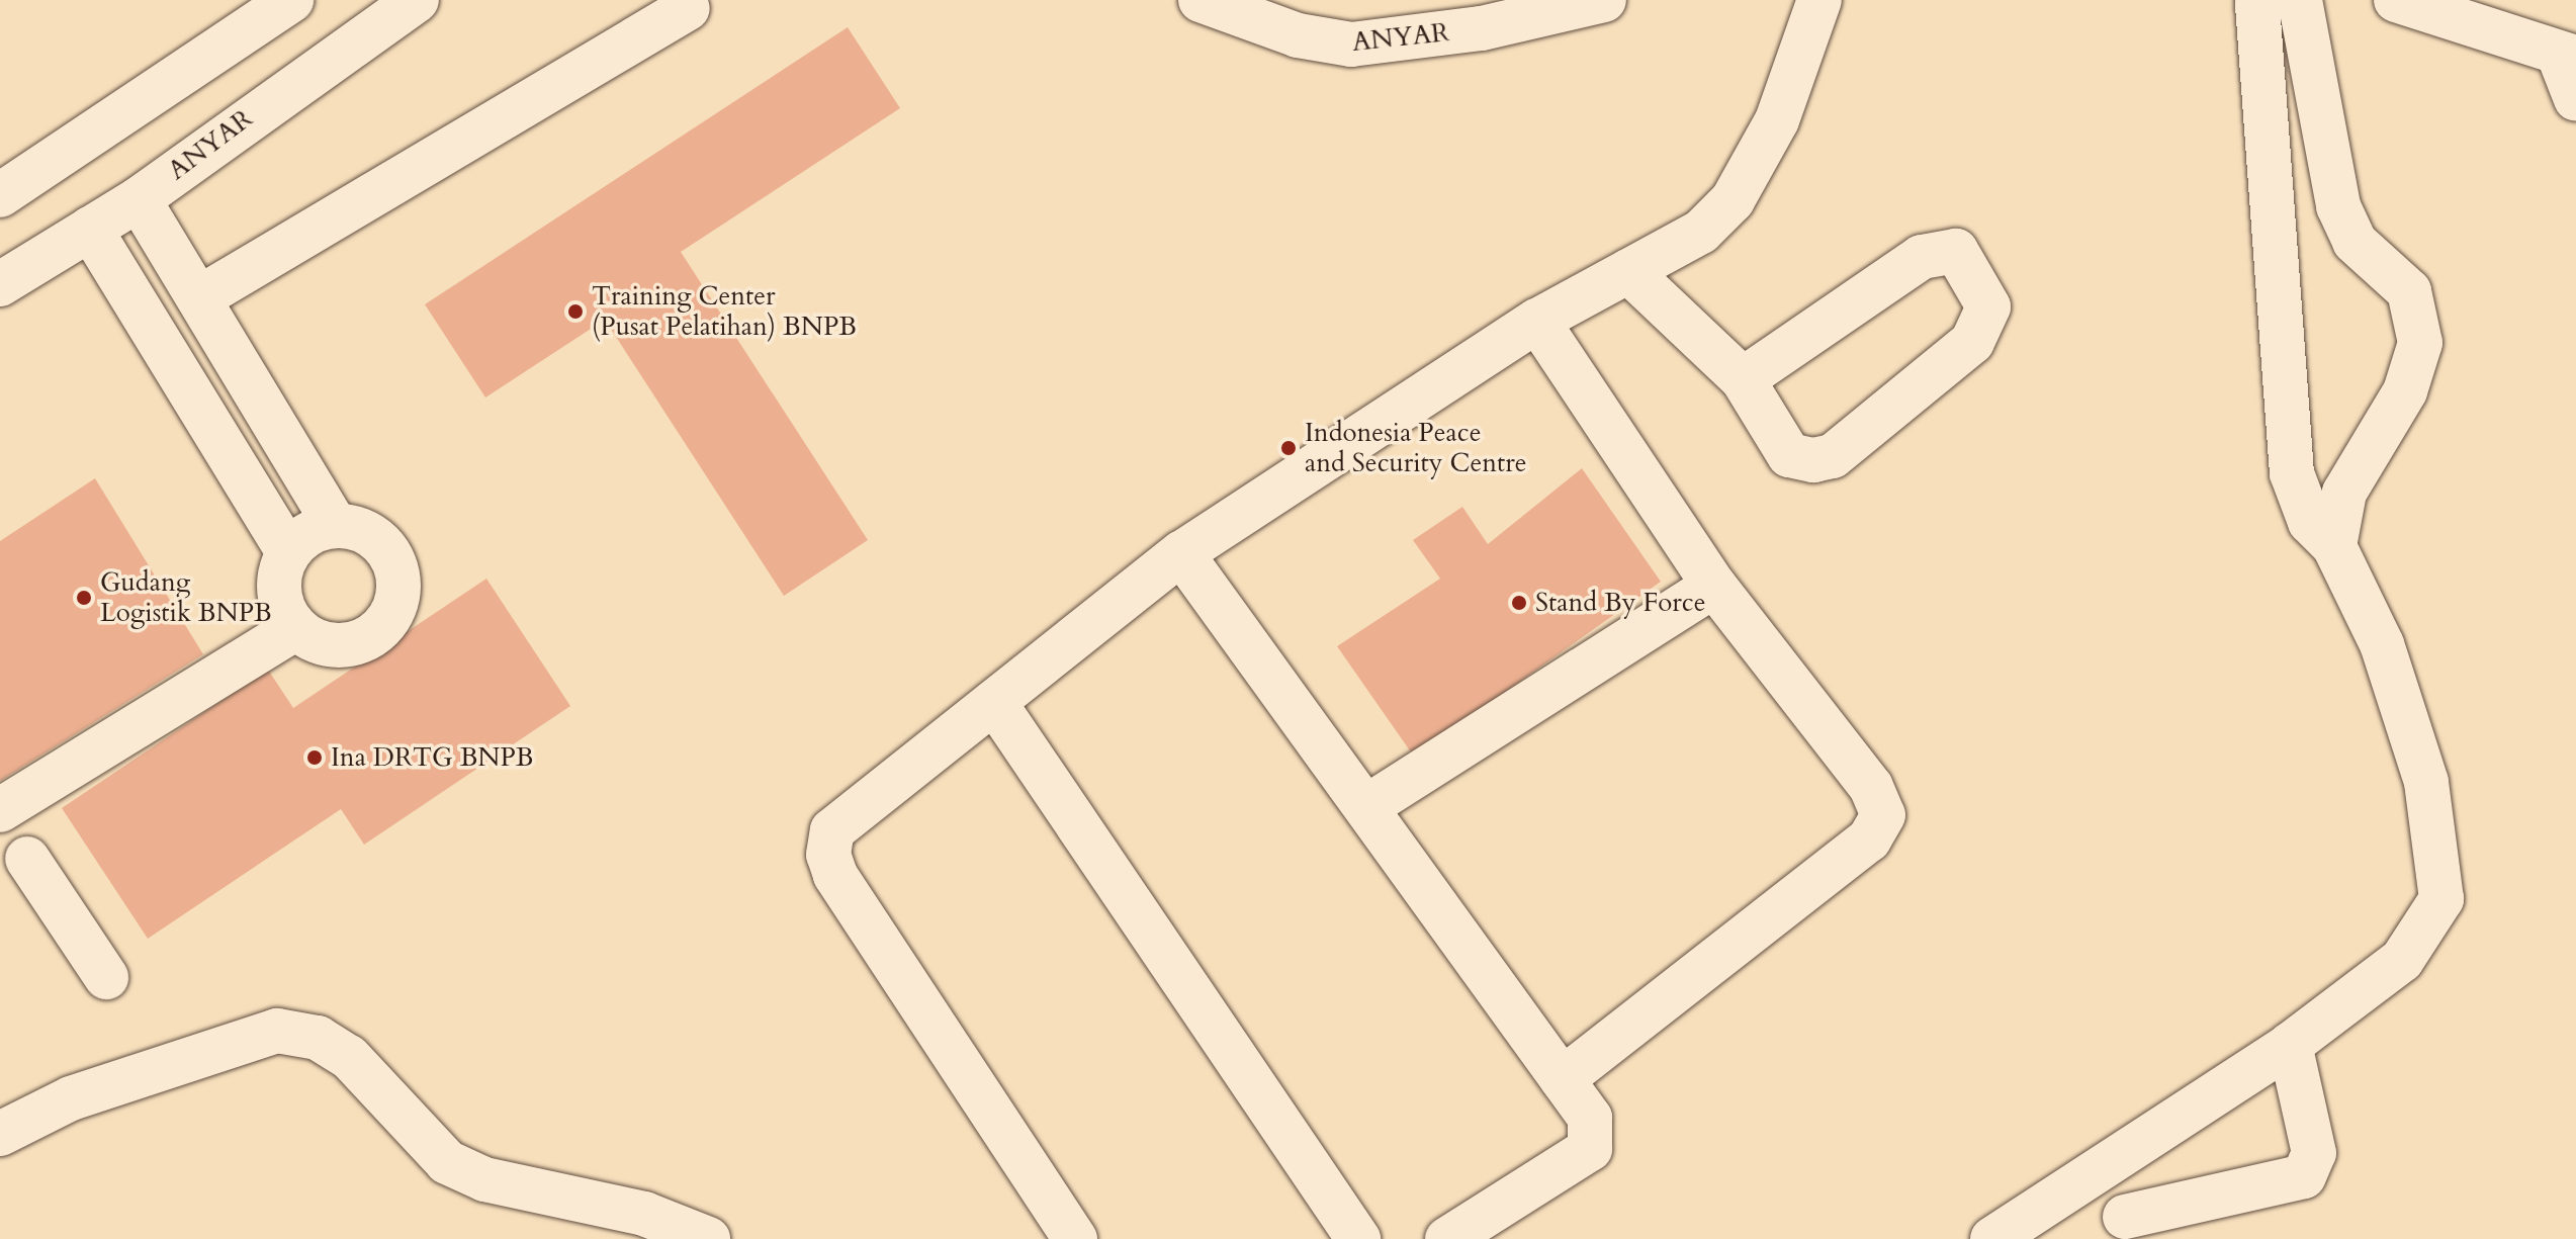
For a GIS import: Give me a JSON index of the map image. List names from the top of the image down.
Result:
{
  "streets": {
    "street": ["ANYAR"]
  },
  "places": [
    "Training Center (Pusat Pelatihan) BNPB",
    "Indonesia Peace and Security Centre",
    "Gudang Logistik BNPB",
    "Stand By Force",
    "Ina DRTG BNPB"
  ]
}
